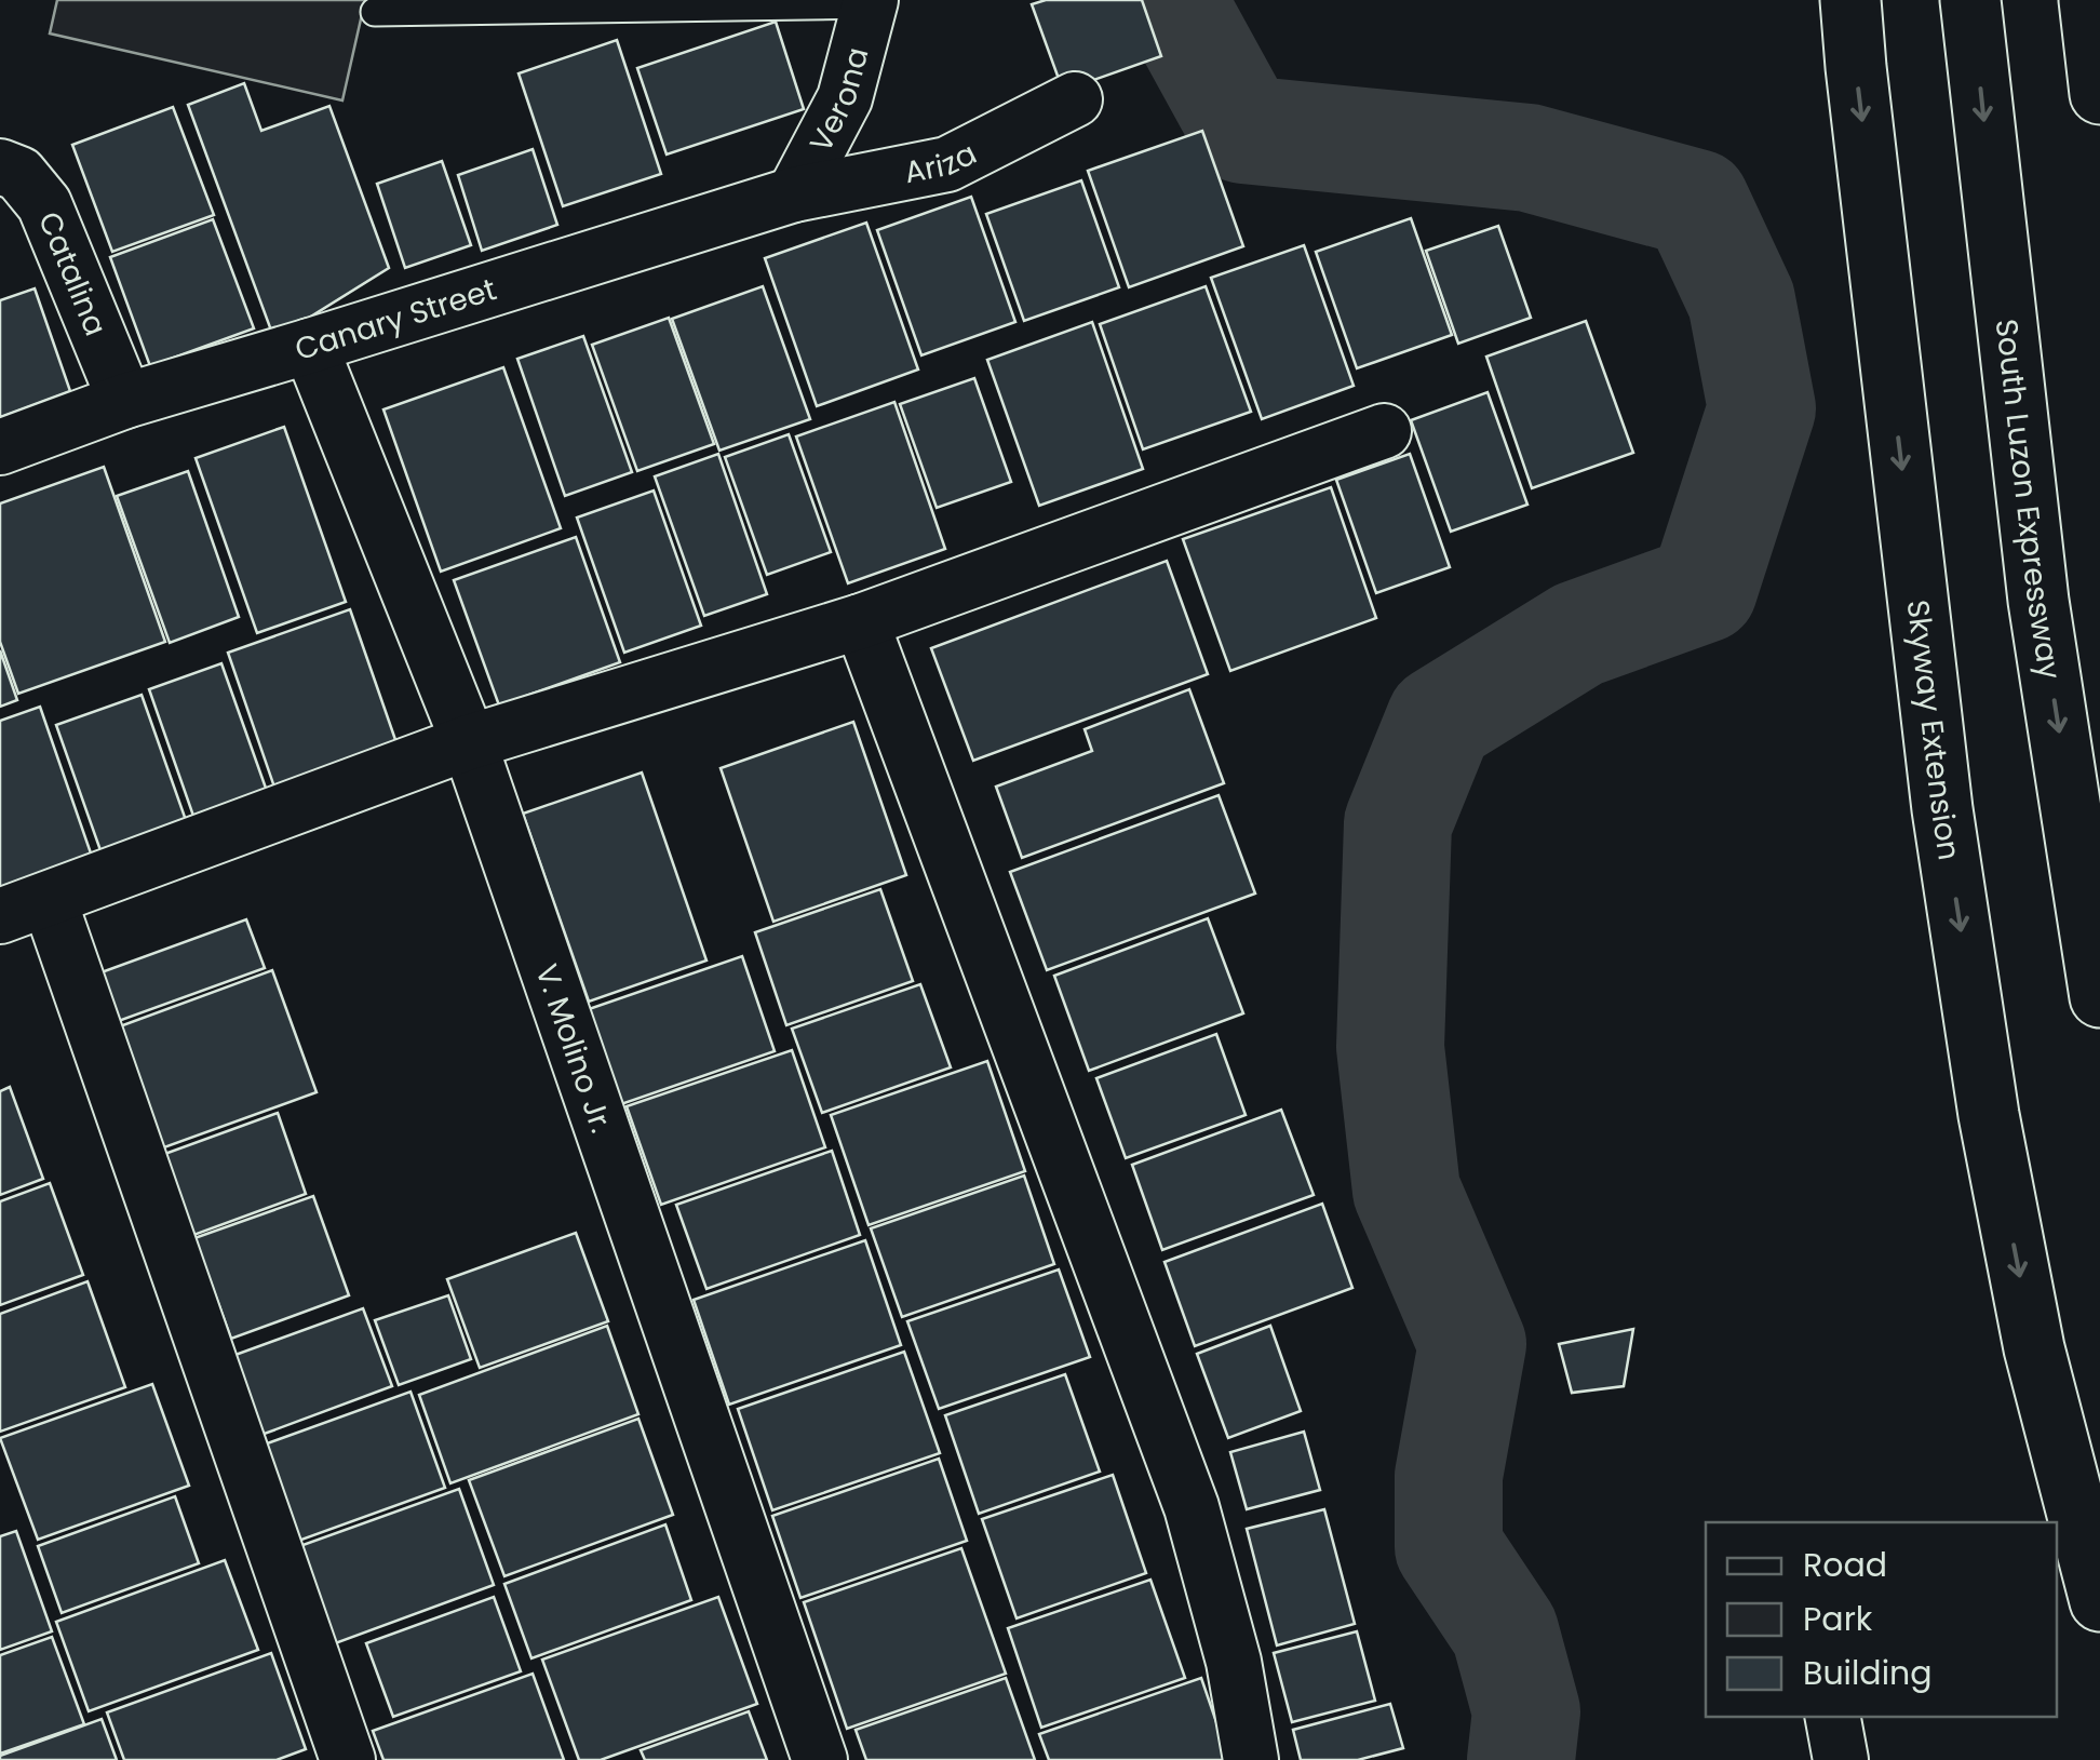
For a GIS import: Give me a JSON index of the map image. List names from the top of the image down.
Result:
{
  "streets": {
    "highway": ["South Luzon Expressway", "Skyway Extension"],
    "street": [
      "Verona",
      "Ariza",
      "Catalina",
      "Canary Street",
      "V. Molino Jr."
    ]
  },
  "crossings": [
    ["Verona", "Ariza"],
    ["Verona", "Canary Street"],
    ["Ariza", "Canary Street"],
    ["Catalina", "Canary Street"],
    ["Canary Street", "V. Molino Jr."]
  ],
  "one_way": ["South Luzon Expressway", "Skyway Extension"],
  "legend": ["Road", "Park", "Building"]
}
